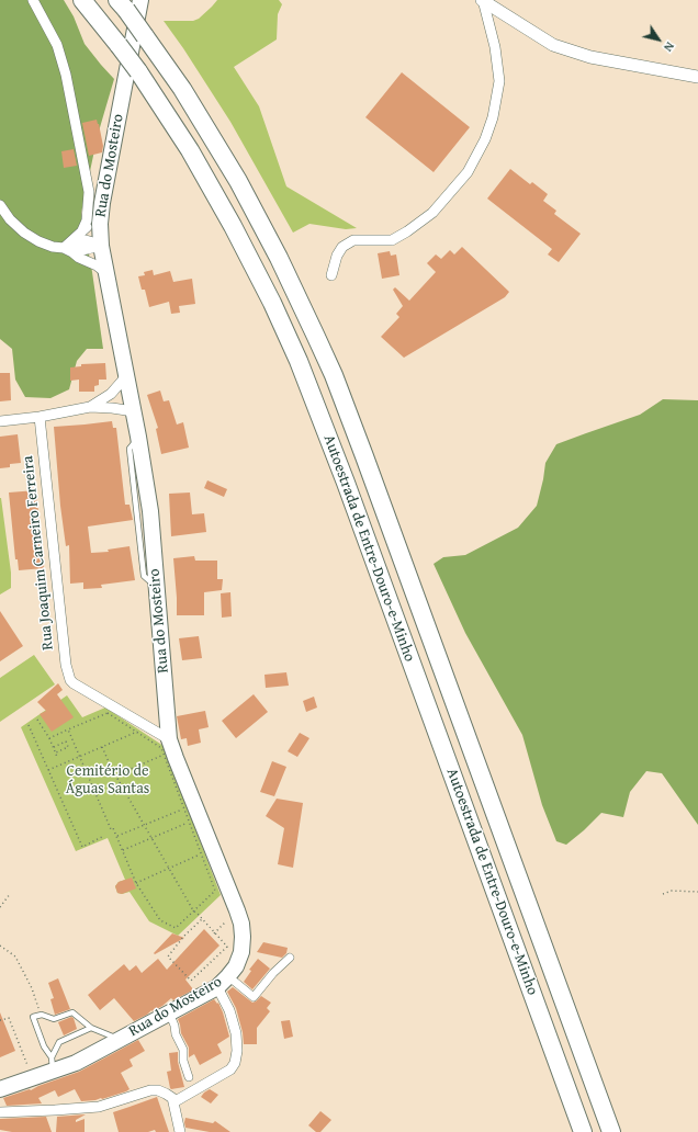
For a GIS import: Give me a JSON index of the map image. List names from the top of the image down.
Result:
{
  "streets": {
    "highway": ["Autoestrada de Entre-Douro-e-Minho"],
    "main road": ["Rua do Mosteiro"],
    "street": ["Rua Joaquim Carneiro Ferreira"]
  },
  "crossings": [
    ["Rua do Mosteiro", "Rua Joaquim Carneiro Ferreira"]
  ],
  "parks": ["Cemitério de Águas Santas"],
  "north": "bottom right"
}
